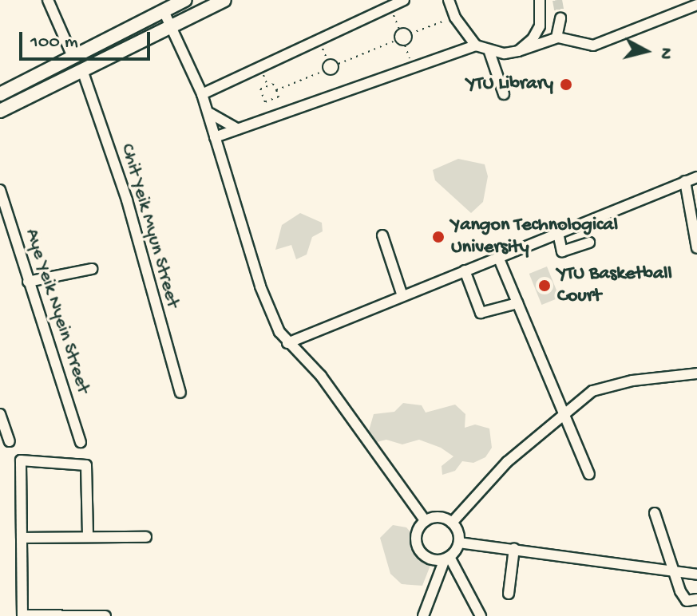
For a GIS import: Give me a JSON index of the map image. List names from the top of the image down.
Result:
{
  "streets": {
    "street": ["Chit Yeik Myun Street", "Aye Yeik Nyein Street"]
  },
  "places": ["YTU Library", "Yangon Technological University", "YTU Basketball Court"],
  "scale_bar": "100 m",
  "north": "right"
}
